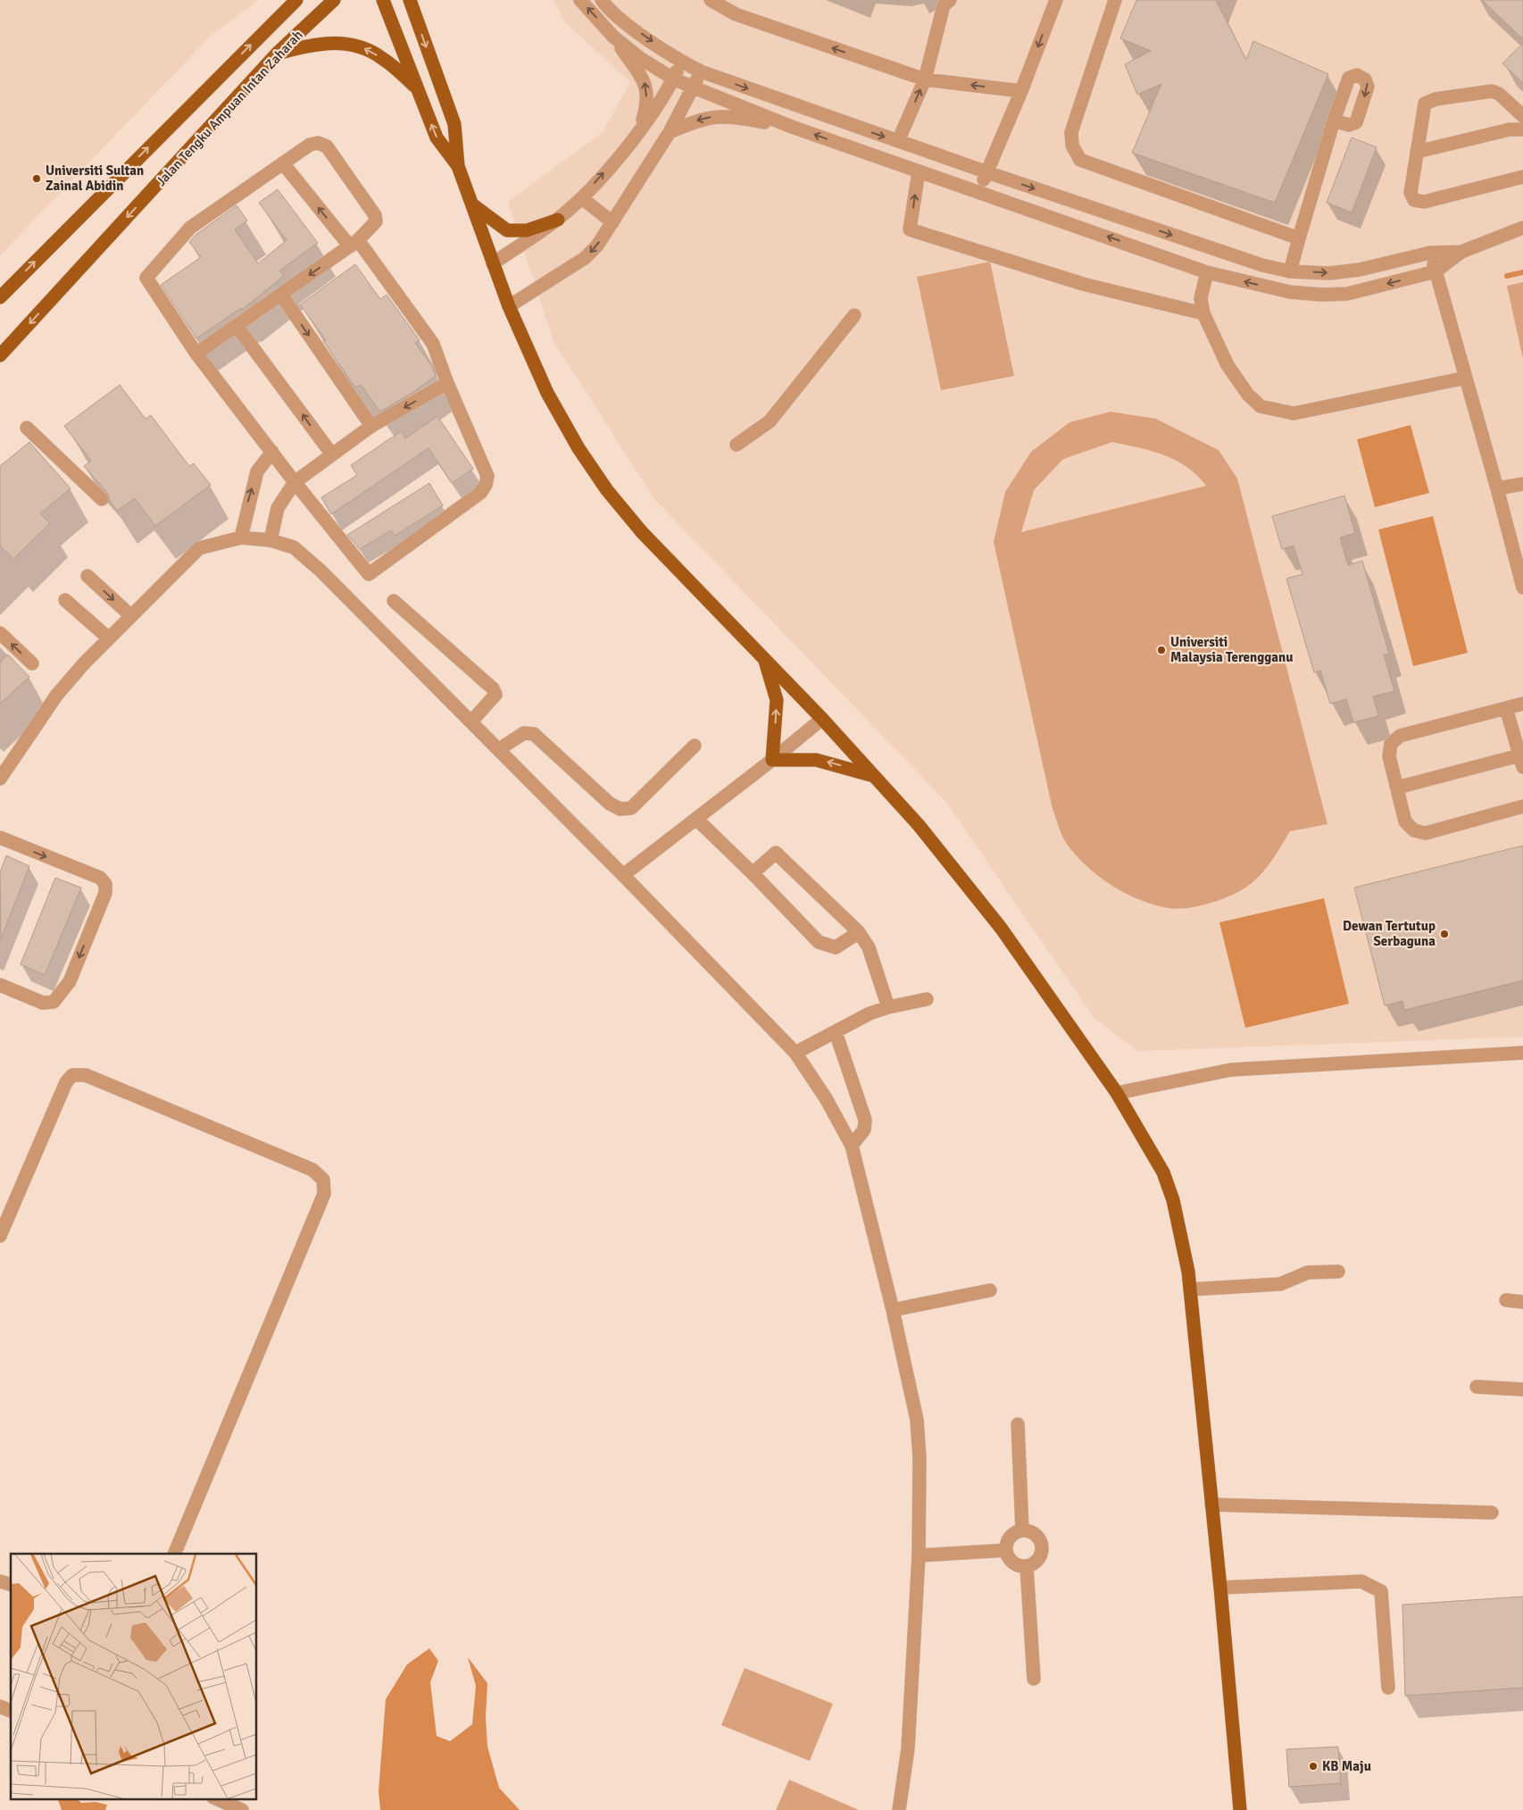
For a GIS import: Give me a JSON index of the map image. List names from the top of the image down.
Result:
{
  "streets": {
    "main road": ["Jalan Tengku Ampuan Intan Zaharah"]
  },
  "places": [
    "Universiti Sultan Zainal Abidin",
    "Universiti Malaysia Terengganu",
    "Dewan Tertutup Serbaguna",
    "KB Maju"
  ]
}
